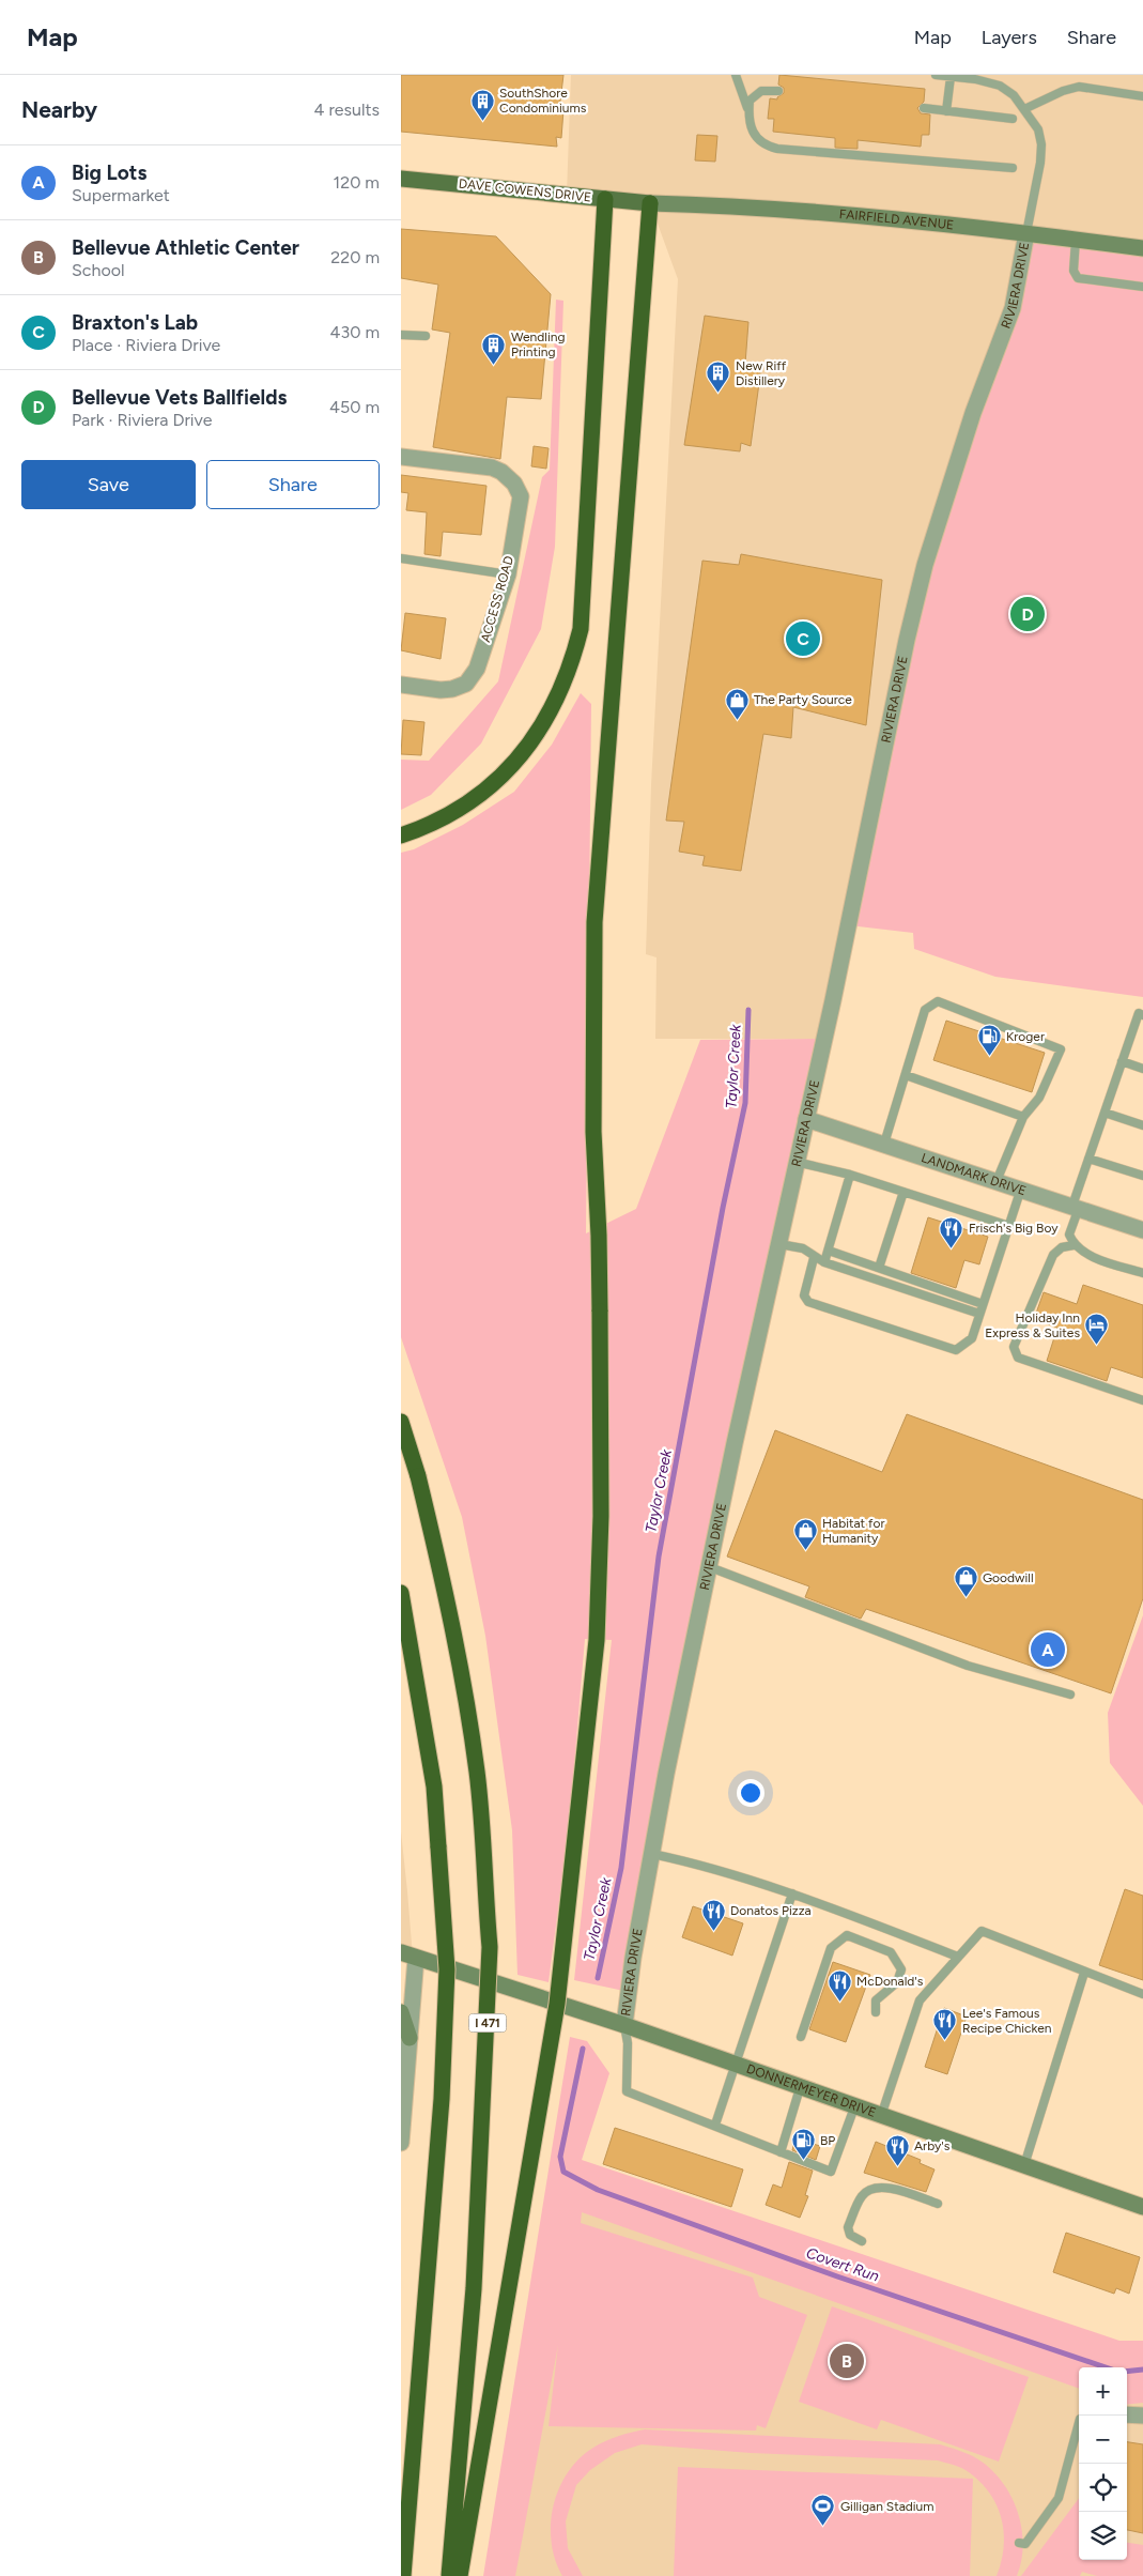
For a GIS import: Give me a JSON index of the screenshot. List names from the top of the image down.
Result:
{
  "streets": {
    "highway": ["I 471"],
    "main road": ["DAVE COWENS DRIVE"],
    "street": [
      "FAIRFIELD AVENUE",
      "RIVIERA DRIVE",
      "ACCESS ROAD",
      "LANDMARK DRIVE",
      "DONNERMEYER DRIVE"
    ]
  },
  "crossings": [
    ["DAVE COWENS DRIVE", "FAIRFIELD AVENUE"],
    ["FAIRFIELD AVENUE", "RIVIERA DRIVE"],
    ["RIVIERA DRIVE", "LANDMARK DRIVE"],
    ["RIVIERA DRIVE", "DONNERMEYER DRIVE"]
  ],
  "water": ["Taylor Creek", "Covert Run"],
  "places": {
    "building": ["SouthShore Condominiums", "Wendling Printing", "New Riff Distillery"],
    "shop": ["The Party Source", "Habitat for Humanity", "Goodwill"],
    "fuel station": ["Kroger", "BP"],
    "restaurant": [
      "Frisch's Big Boy",
      "Donatos Pizza",
      "McDonald's",
      "Lee's Famous Recipe Chicken",
      "Arby's"
    ],
    "hotel": ["Holiday Inn Express & Suites"],
    "sports": ["Gilligan Stadium"]
  },
  "page": {
    "header": "Map",
    "nav": ["Map", "Layers", "Share"],
    "heading": ["Nearby", "4 results"],
    "list": [
      {
        "mark": "A",
        "name": "Big Lots",
        "note": "Supermarket",
        "value": "120 m"
      },
      {
        "mark": "B",
        "name": "Bellevue Athletic Center",
        "note": "School",
        "value": "220 m"
      },
      {
        "mark": "C",
        "name": "Braxton's Lab",
        "note": "Place · Riviera Drive",
        "value": "430 m"
      },
      {
        "mark": "D",
        "name": "Bellevue Vets Ballfields",
        "note": "Park · Riviera Drive",
        "value": "450 m"
      }
    ],
    "buttons": ["Save", "Share"],
    "pins": [
      "D",
      "C",
      "A",
      "B"
    ],
    "map_buttons": ["+", "−"]
  }
}
